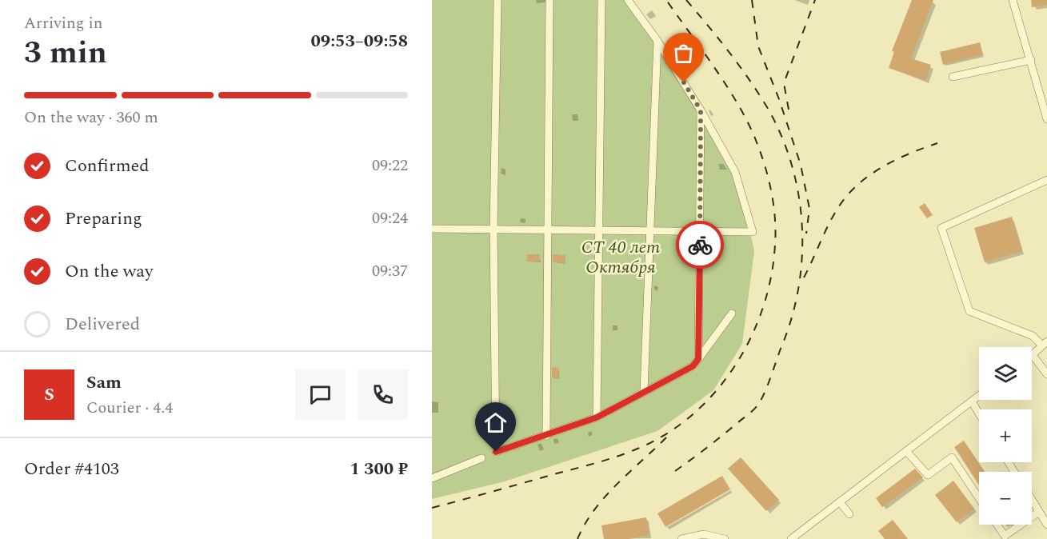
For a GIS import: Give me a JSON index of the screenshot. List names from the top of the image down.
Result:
{
  "parks": ["СТ 40 лет Октября"],
  "page": {
    "heading": ["3 min", "Arriving in", "09:53–09:58"],
    "panel": [
      "Sam",
      "Courier · 4.4",
      "Order #4103",
      "1 300 ₽"
    ],
    "bar": "On the way · 360 m",
    "list": [
      ["Confirmed", "09:22"],
      ["Preparing", "09:24"],
      ["On the way", "09:37"],
      "Delivered"
    ],
    "map_buttons": ["+", "−"],
    "round": "S"
  }
}
